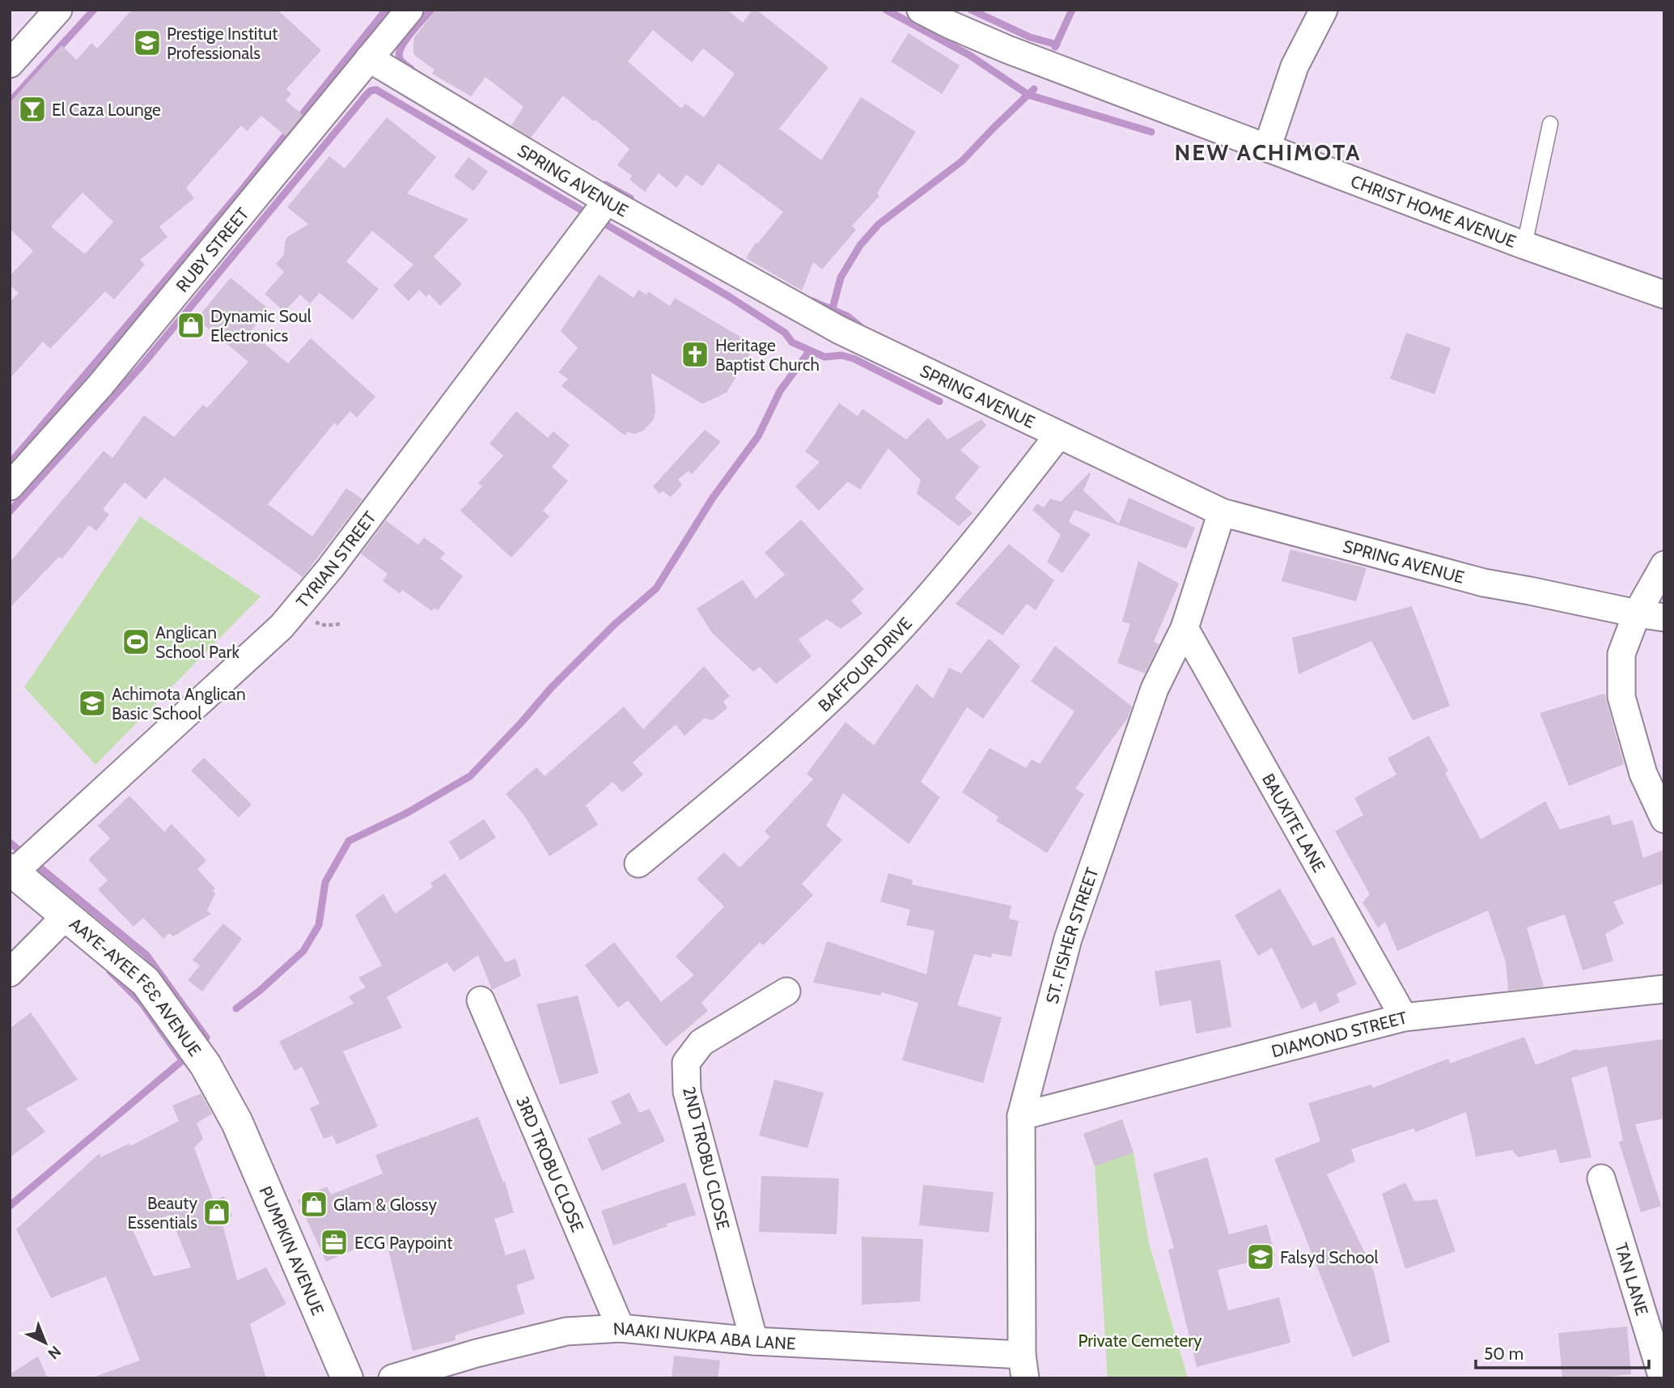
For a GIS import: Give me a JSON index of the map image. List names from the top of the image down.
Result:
{
  "streets": {
    "street": [
      "SPRING AVENUE",
      "CHRIST HOME AVENUE",
      "RUBY STREET",
      "TYRIAN STREET",
      "BAFFOUR DRIVE",
      "BAUXITE LANE",
      "ST. FISHER STREET",
      "AAYE-AYEE FƐƐ AVENUE",
      "DIAMOND STREET",
      "2ND TROBU CLOSE",
      "3RD TROBU CLOSE",
      "PUMPKIN AVENUE",
      "TAN LANE",
      "NAAKI NUKPA ABA LANE"
    ]
  },
  "crossings": [
    ["SPRING AVENUE", "RUBY STREET"],
    ["SPRING AVENUE", "TYRIAN STREET"],
    ["SPRING AVENUE", "BAFFOUR DRIVE"],
    ["SPRING AVENUE", "ST. FISHER STREET"],
    ["TYRIAN STREET", "AAYE-AYEE FƐƐ AVENUE"],
    ["BAUXITE LANE", "ST. FISHER STREET"],
    ["BAUXITE LANE", "DIAMOND STREET"],
    ["ST. FISHER STREET", "DIAMOND STREET"],
    ["ST. FISHER STREET", "NAAKI NUKPA ABA LANE"],
    ["AAYE-AYEE FƐƐ AVENUE", "PUMPKIN AVENUE"],
    ["2ND TROBU CLOSE", "NAAKI NUKPA ABA LANE"],
    ["3RD TROBU CLOSE", "NAAKI NUKPA ABA LANE"]
  ],
  "districts": ["NEW ACHIMOTA"],
  "parks": ["Private Cemetery"],
  "places": {
    "school or university": ["Prestige Institut Professionals", "Achimota Anglican Basic School", "Falsyd School"],
    "bar": ["El Caza Lounge"],
    "shop": ["Dynamic Soul Electronics", "Glam & Glossy", "Beauty Essentials"],
    "church": ["Heritage Baptist Church"],
    "sports": ["Anglican School Park"],
    "office": ["ECG Paypoint"]
  },
  "scale_bar": "50 m",
  "north": "bottom right"
}
